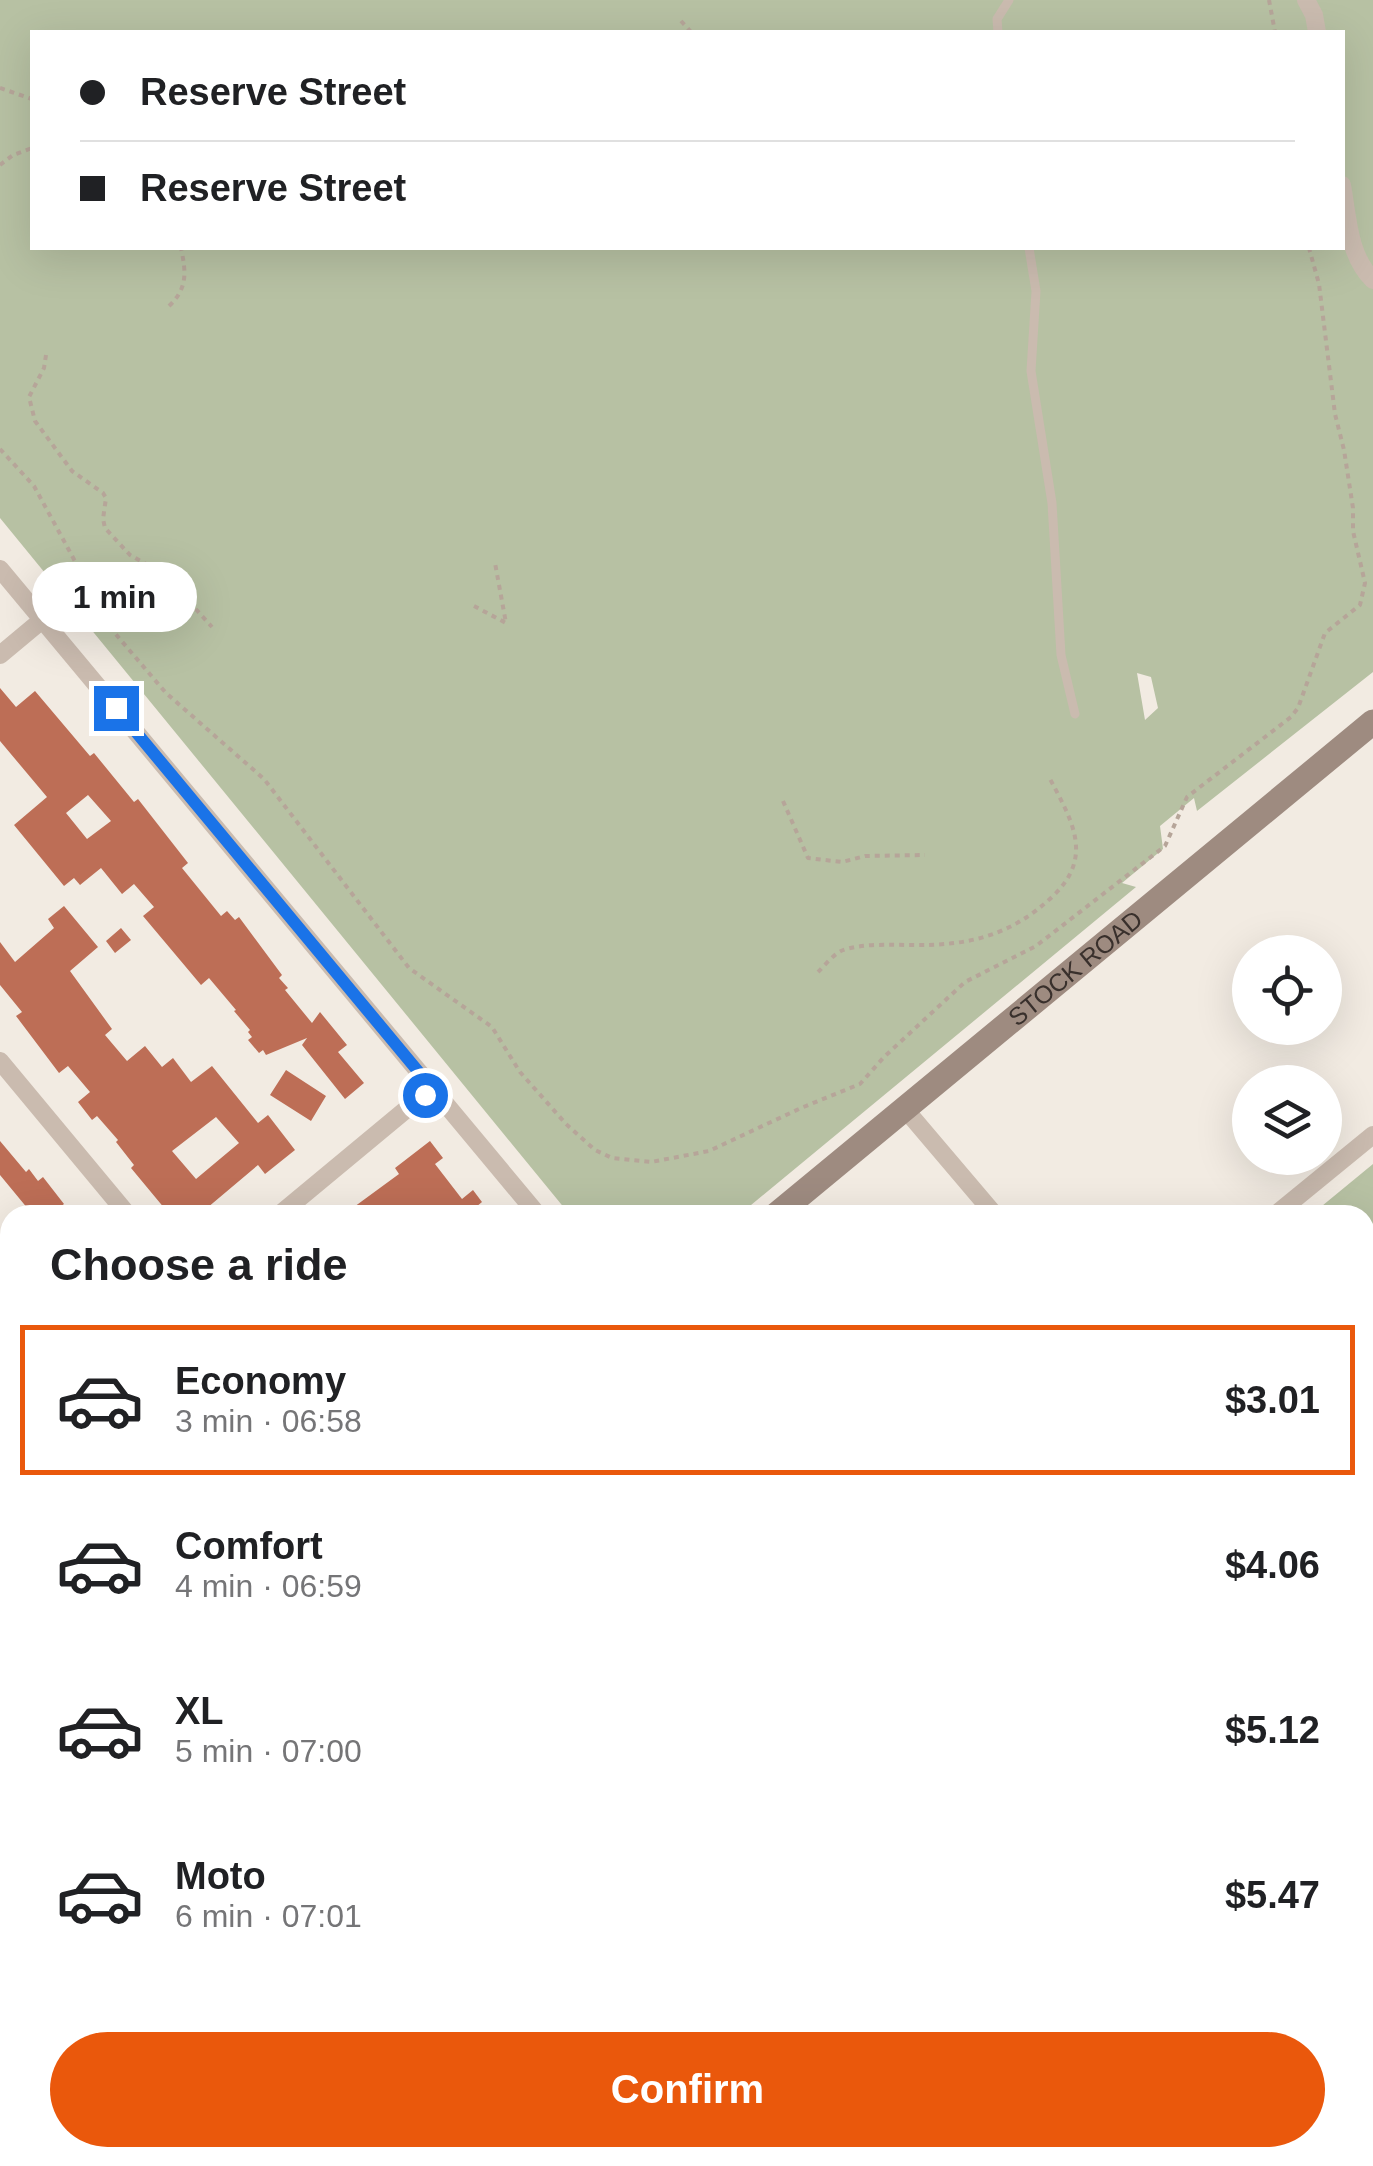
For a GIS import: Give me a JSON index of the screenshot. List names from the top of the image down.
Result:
{
  "streets": {
    "street": ["STOCK ROAD"]
  },
  "page": {
    "banner": ["Reserve Street", "Reserve Street"],
    "bubble": "1 min",
    "heading": "Choose a ride",
    "list": [
      {
        "name": "Economy",
        "note": "3 min · 06:58",
        "value": "$3.01"
      },
      {
        "name": "Comfort",
        "note": "4 min · 06:59",
        "value": "$4.06"
      },
      {
        "name": "XL",
        "note": "5 min · 07:00",
        "value": "$5.12"
      },
      {
        "name": "Moto",
        "note": "6 min · 07:01",
        "value": "$5.47"
      }
    ],
    "buttons": "Confirm"
  }
}
